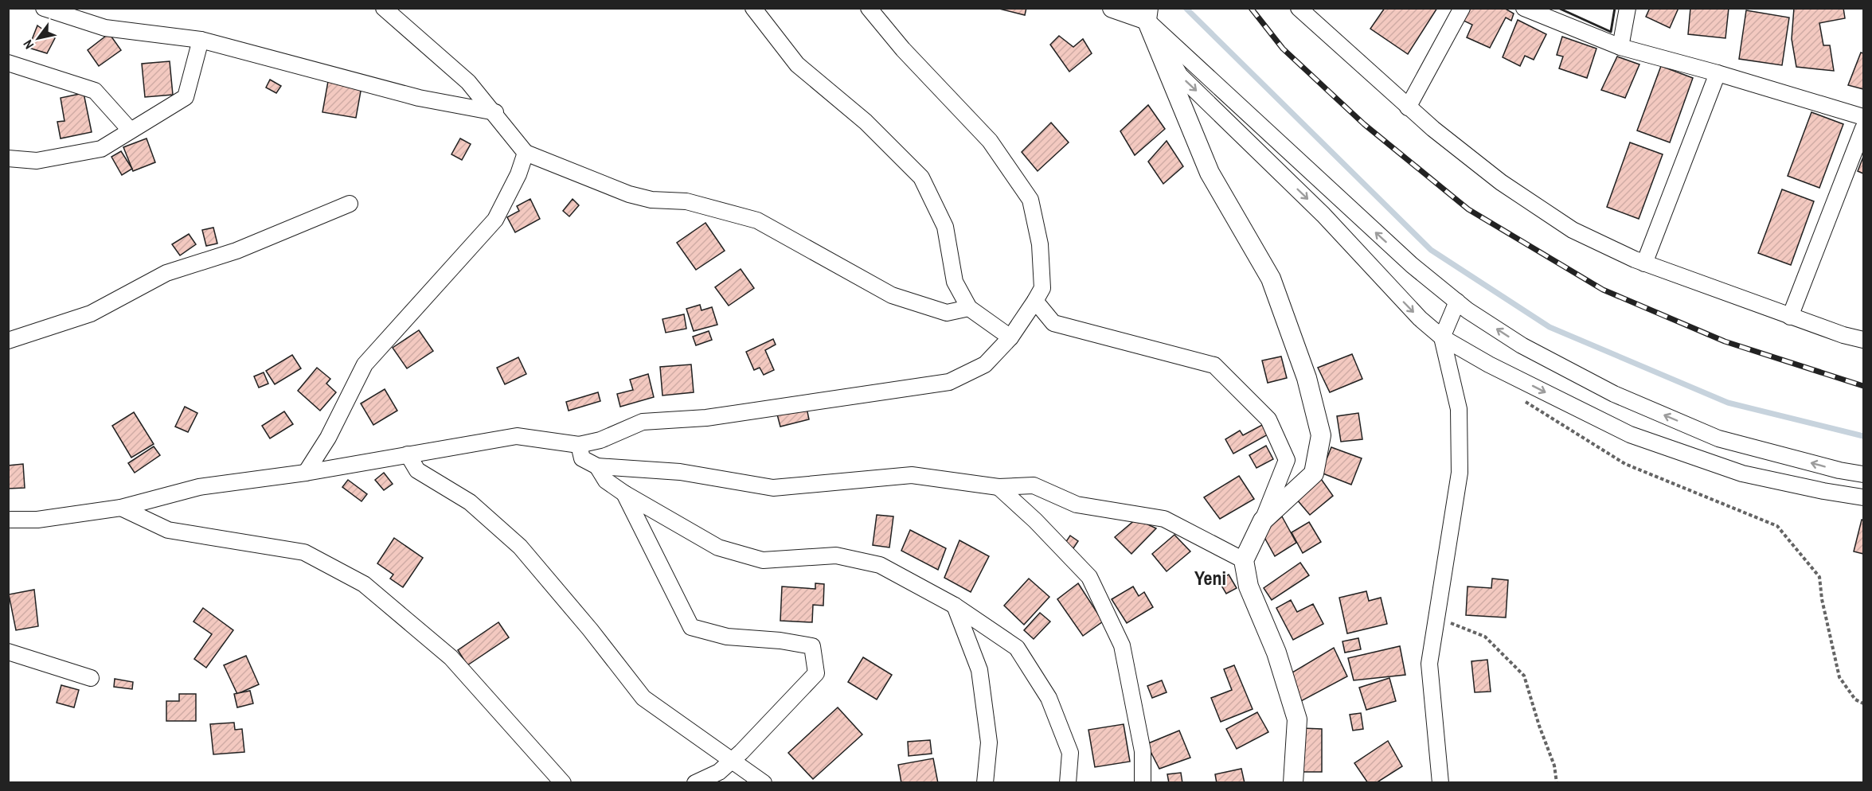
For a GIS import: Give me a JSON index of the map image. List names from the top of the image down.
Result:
{
  "districts": ["Yeni"],
  "north": "bottom left"
}
